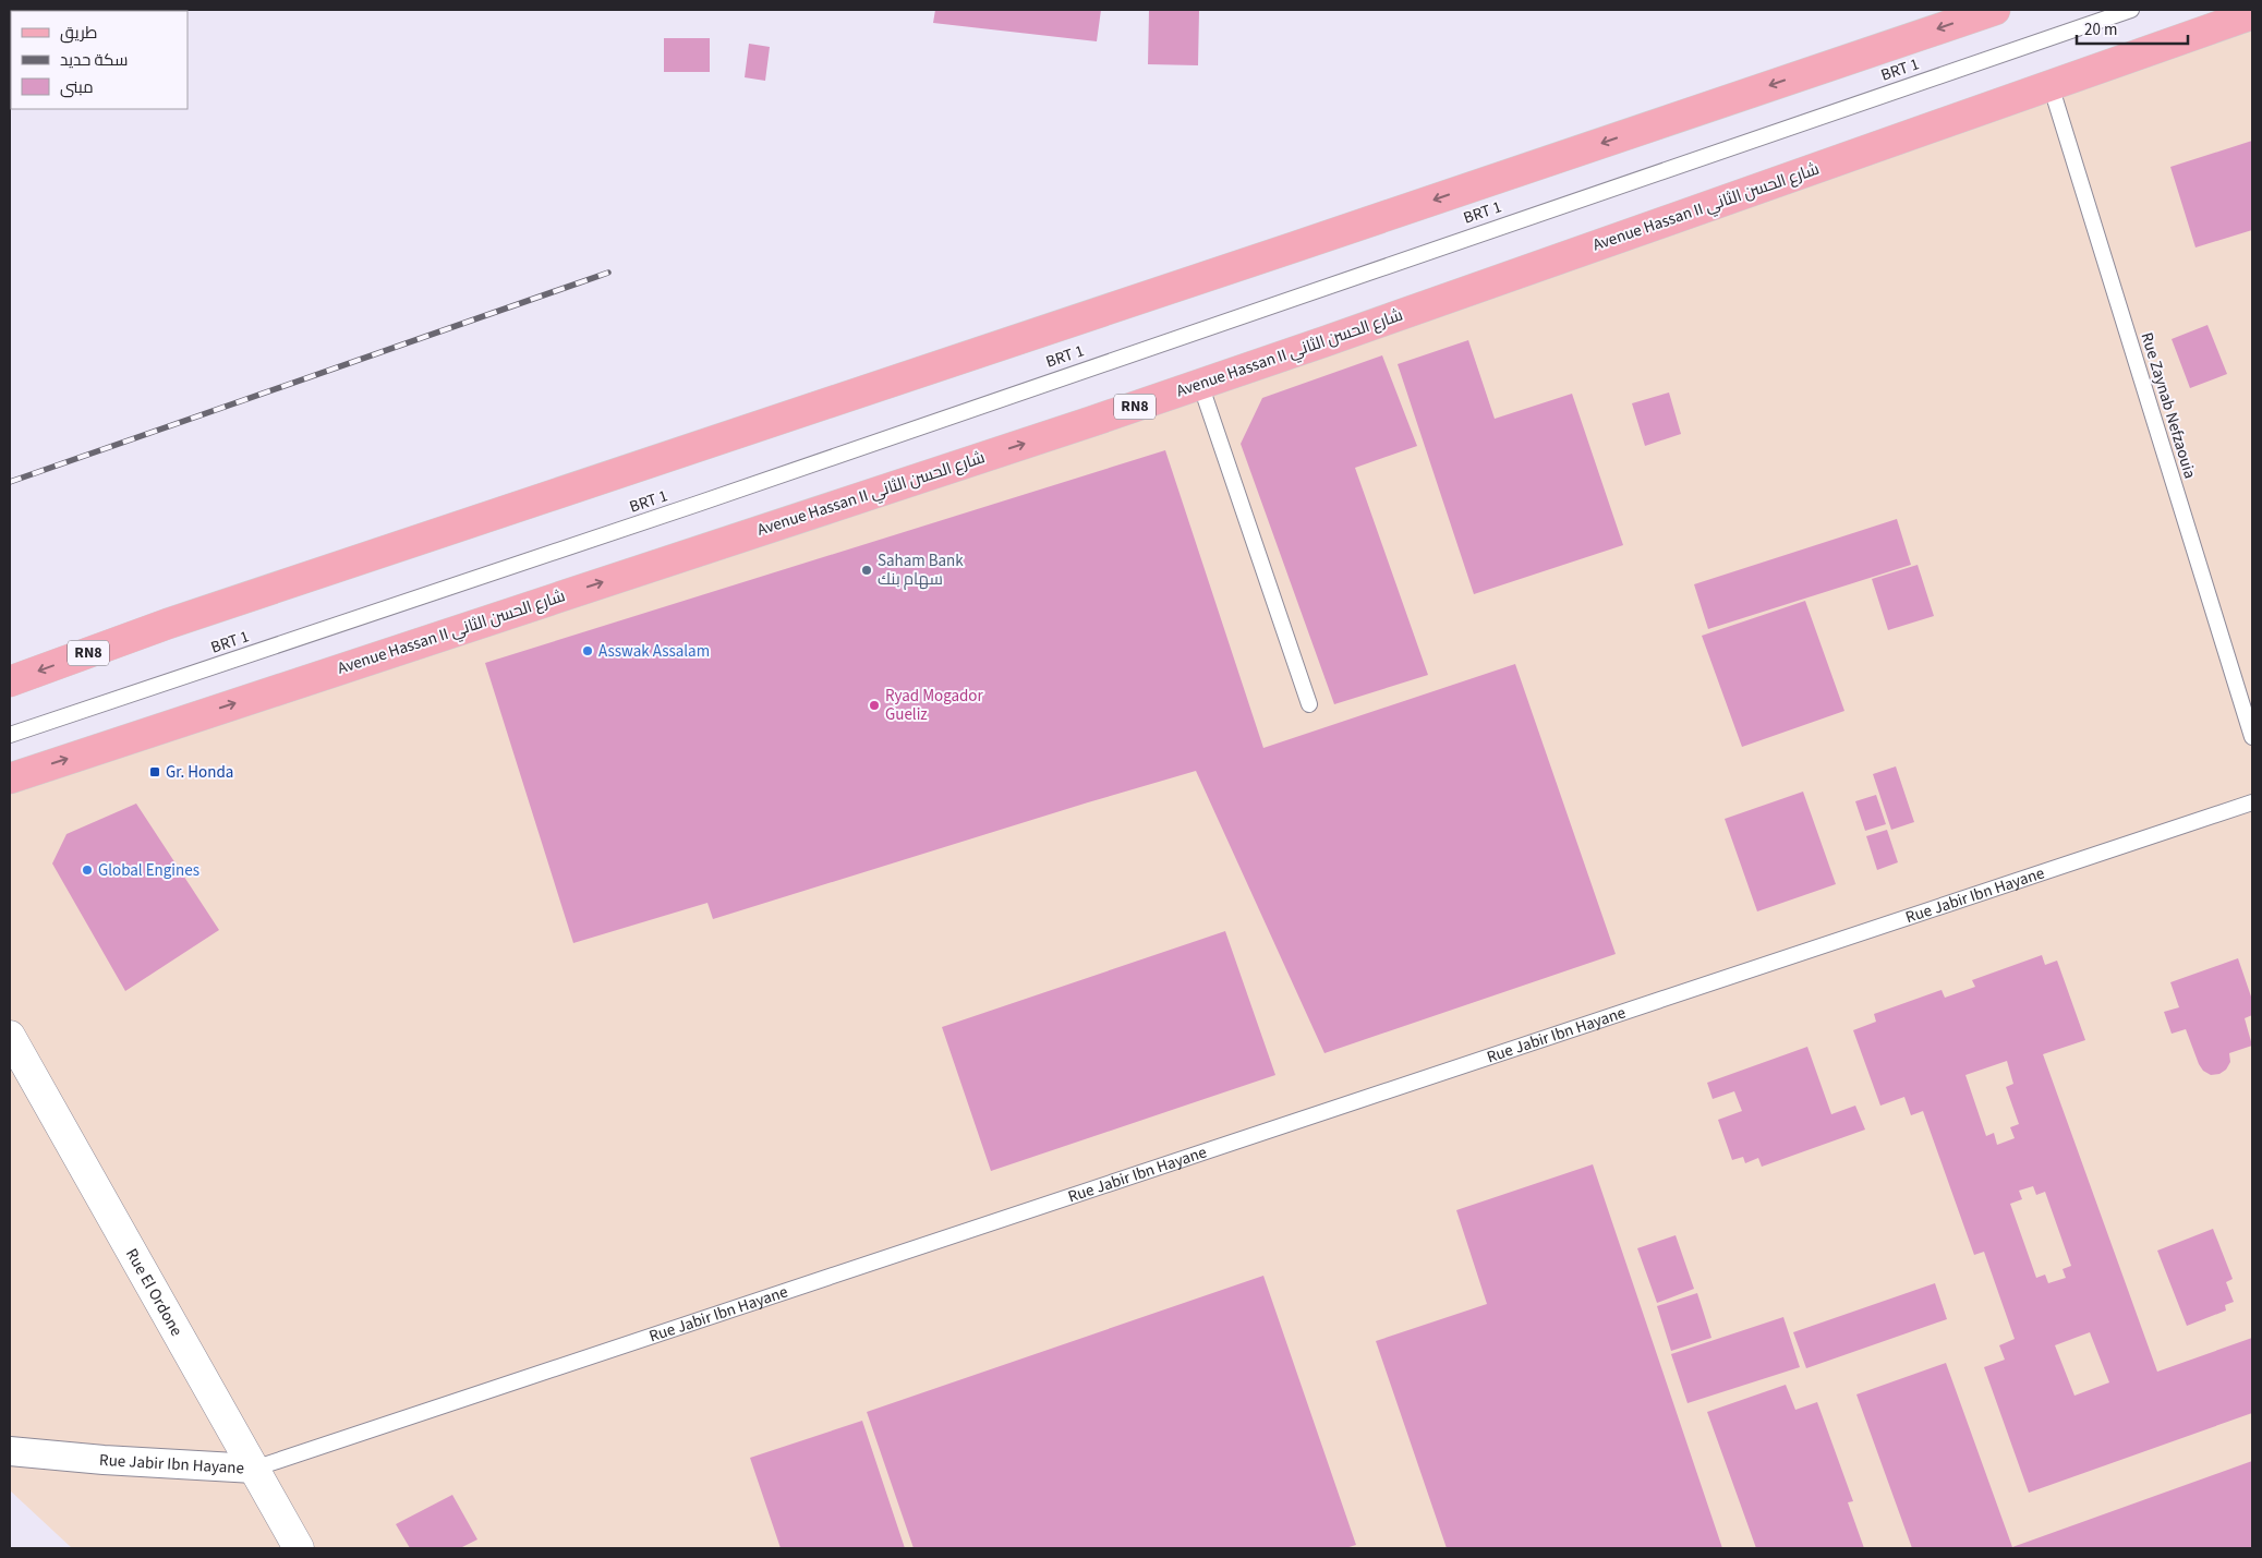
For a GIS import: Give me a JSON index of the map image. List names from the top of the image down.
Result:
{
  "streets": {
    "main road": ["Avenue Hassan II شارع الحسن الثاني", "RN8"],
    "street": ["Rue Jabir Ibn Hayane", "Rue El Ordone"],
    "lane": ["BRT 1", "Rue Zaynab Nefzaouia"]
  },
  "crossings": [
    ["Avenue Hassan II شارع الحسن الثاني", "Rue Zaynab Nefzaouia"],
    ["Rue Jabir Ibn Hayane", "Rue El Ordone"]
  ],
  "places": {
    "other": [
      "Saham Bank سهام بنك",
      "Asswak Assalam",
      "Ryad Mogador Gueliz",
      "Global Engines"
    ],
    "transit": ["Gr. Honda"]
  },
  "legend": ["طريق", "سكة حديد", "مبنى"],
  "scale_bar": "20 m"
}
